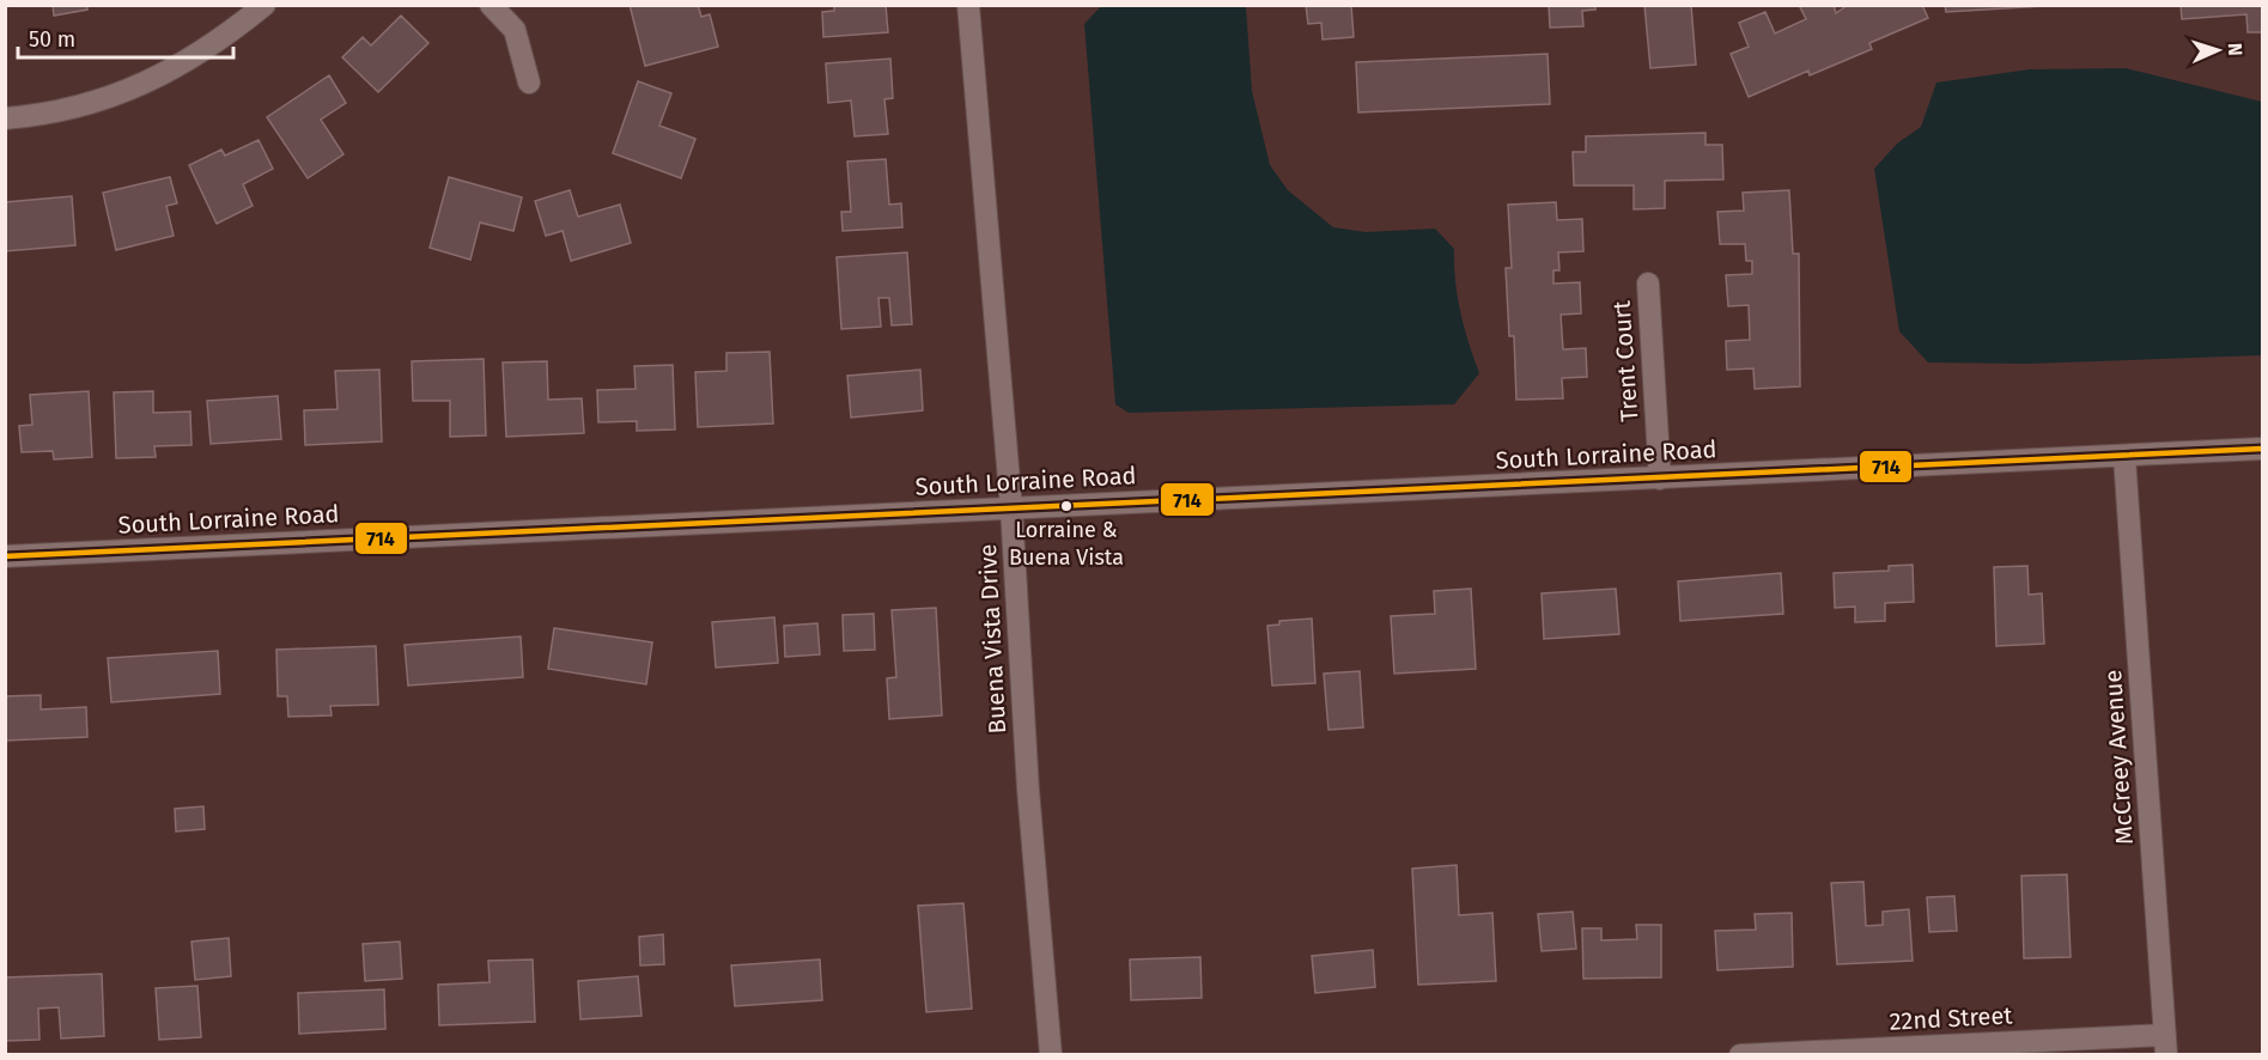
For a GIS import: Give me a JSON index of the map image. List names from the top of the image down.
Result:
{
  "streets": {
    "street": [
      "Trent Court",
      "South Lorraine Road",
      "Buena Vista Drive",
      "McCreey Avenue",
      "22nd Street"
    ]
  },
  "crossings": [
    ["Trent Court", "South Lorraine Road"],
    ["South Lorraine Road", "Buena Vista Drive"],
    ["South Lorraine Road", "McCreey Avenue"],
    ["McCreey Avenue", "22nd Street"]
  ],
  "places": ["Lorraine & Buena Vista"],
  "lines": ["transit line 714"],
  "scale_bar": "50 m",
  "north": "right"
}
